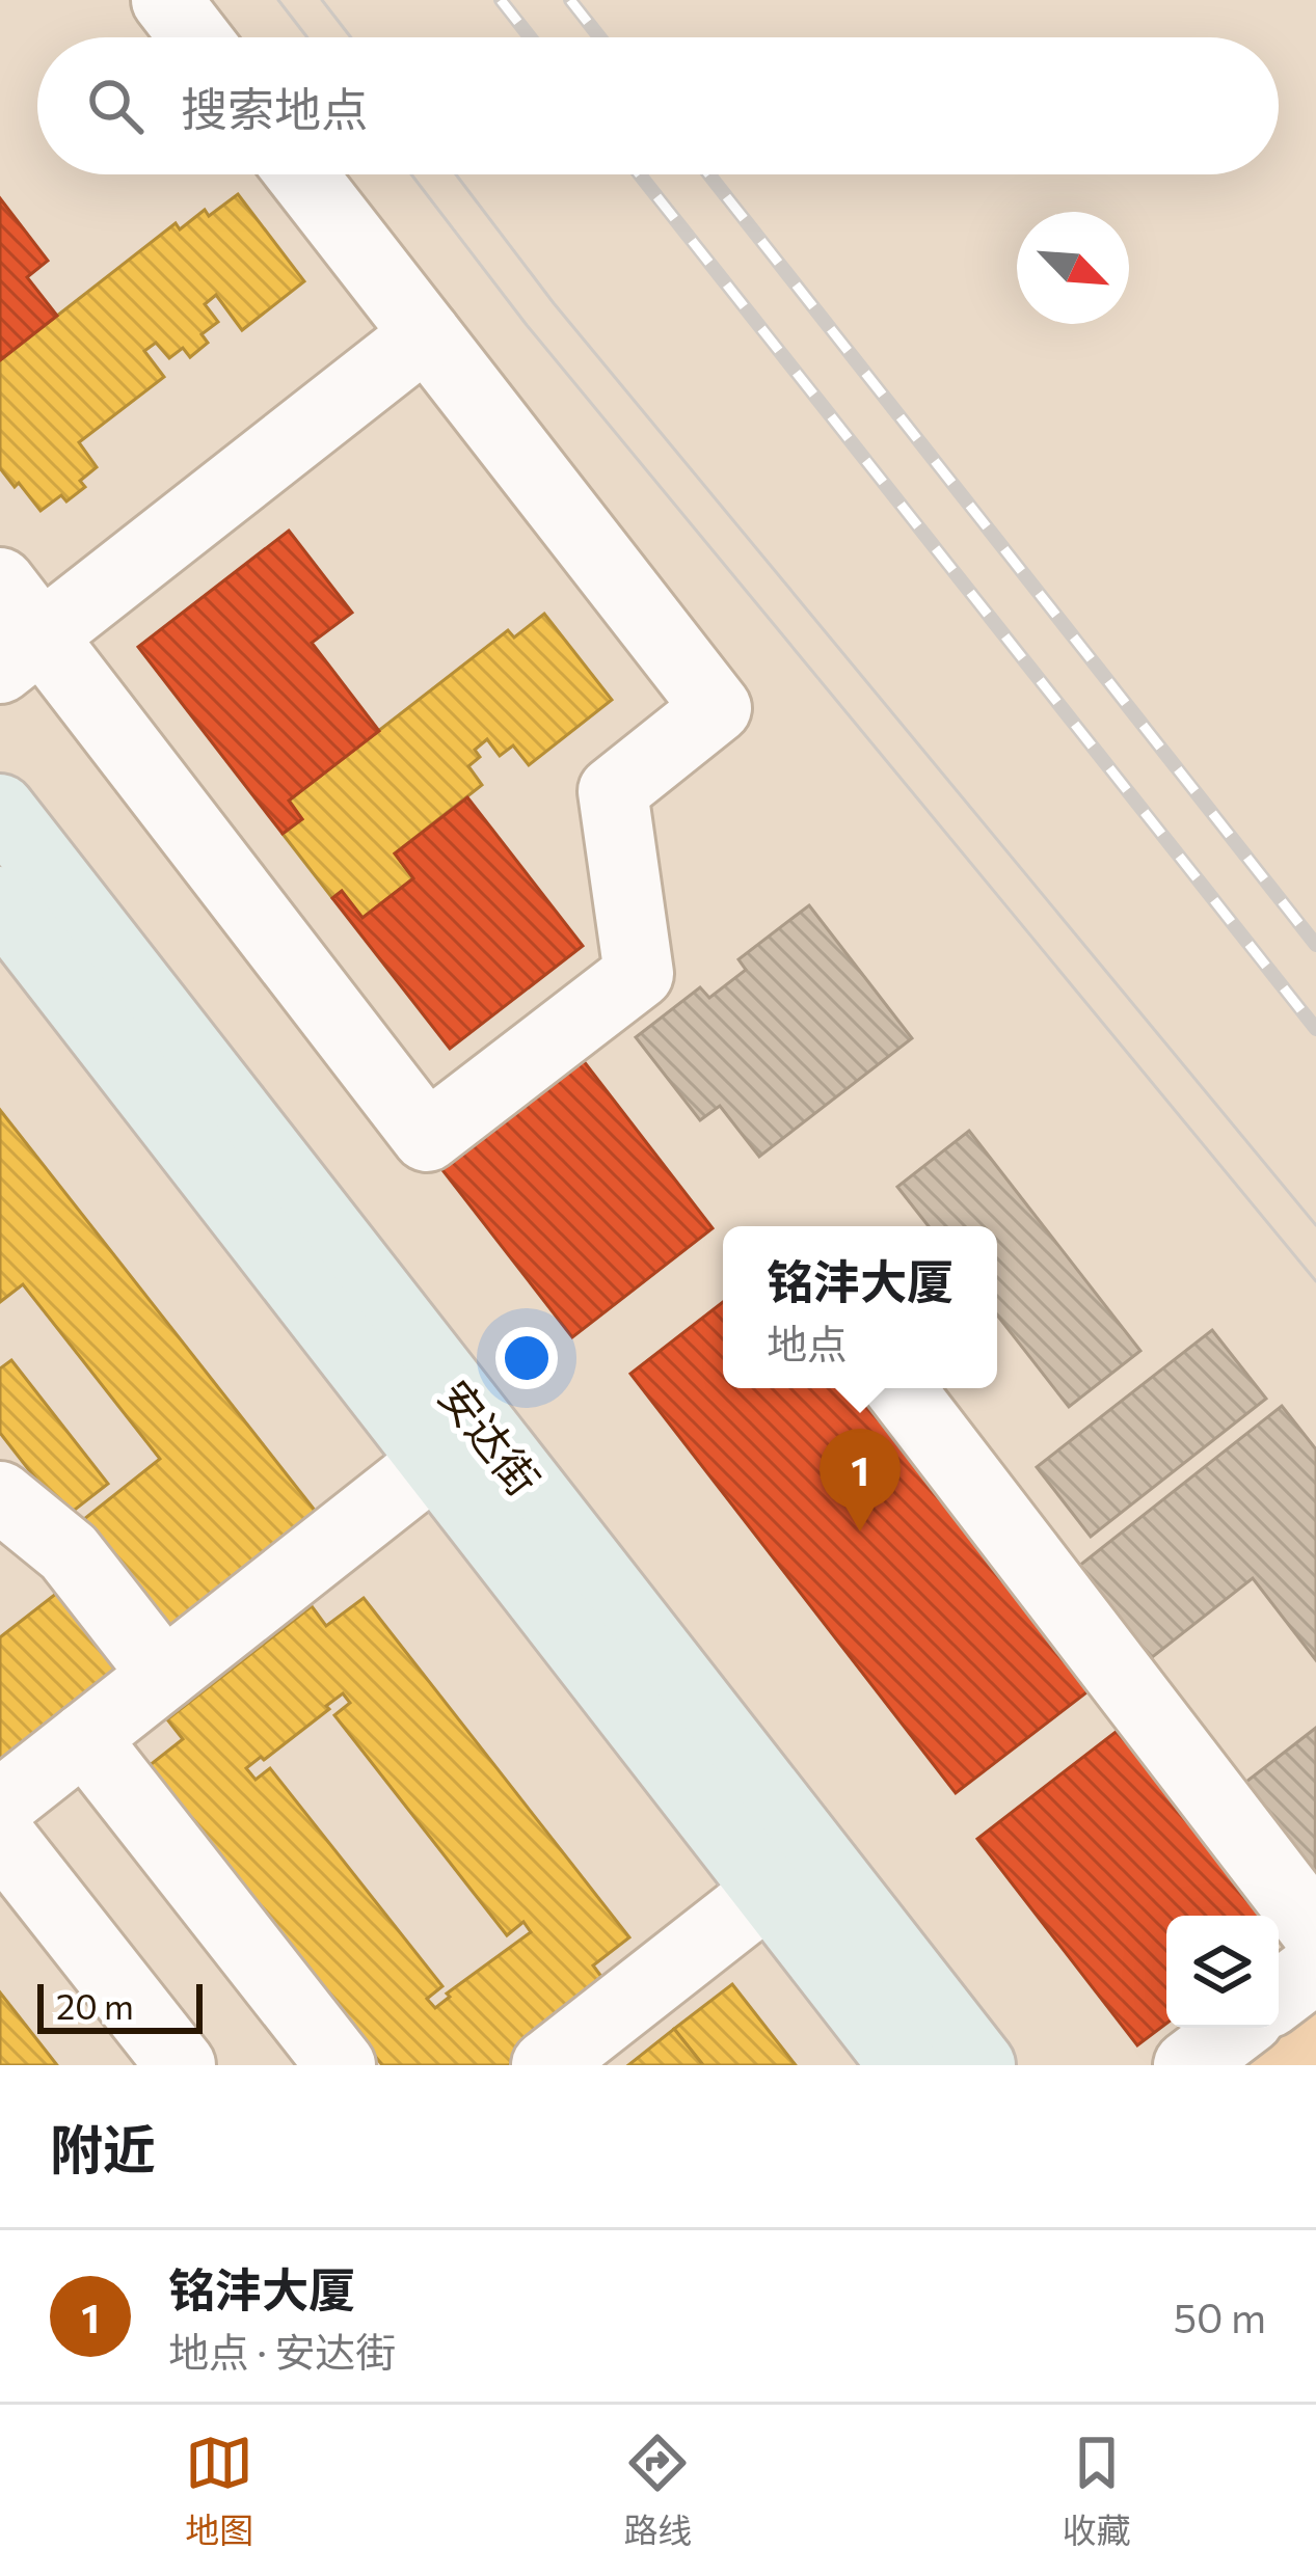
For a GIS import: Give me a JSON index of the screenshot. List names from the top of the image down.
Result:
{
  "streets": {
    "main road": ["安达街"]
  },
  "scale_bar": "20 m",
  "north": "bottom right",
  "page": {
    "search": "搜索地点",
    "popup": ["铭沣大厦", "地点"],
    "pins": "1",
    "scale": "20 m",
    "heading": "附近",
    "list": [
      {
        "mark": "1",
        "name": "铭沣大厦",
        "note": "地点 · 安达街",
        "value": "50 m"
      }
    ],
    "nav": ["地图", "路线", "收藏"]
  }
}
